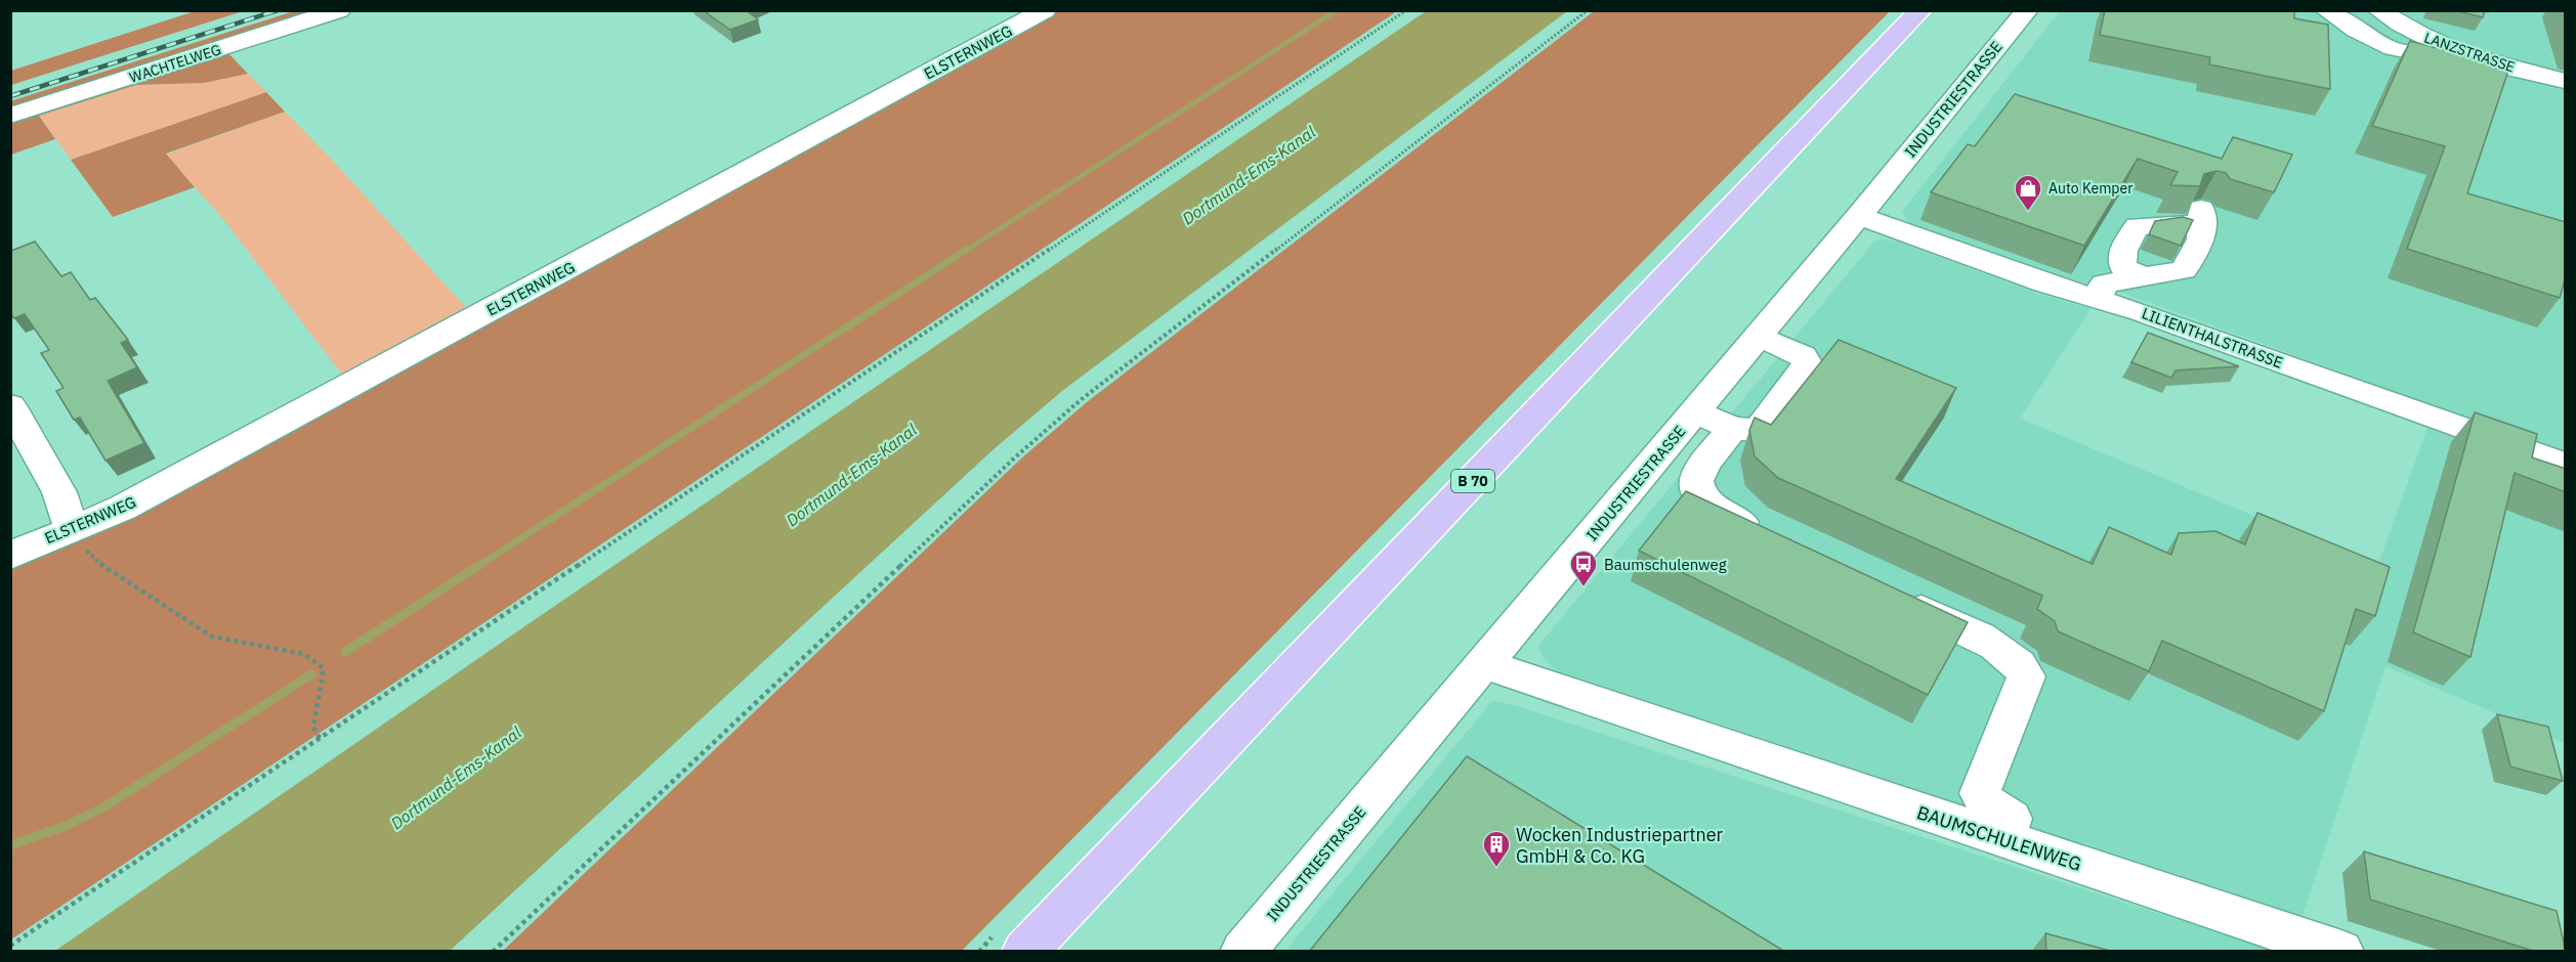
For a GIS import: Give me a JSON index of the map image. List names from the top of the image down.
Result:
{
  "streets": {
    "main road": ["B 70"],
    "street": [
      "ELSTERNWEG",
      "LANZSTRASSE",
      "WACHTELWEG",
      "INDUSTRIESTRASSE",
      "LILIENTHALSTRASSE",
      "BAUMSCHULENWEG"
    ]
  },
  "crossings": [
    ["INDUSTRIESTRASSE", "LILIENTHALSTRASSE"],
    ["INDUSTRIESTRASSE", "BAUMSCHULENWEG"]
  ],
  "water": ["Dortmund-Ems-Kanal"],
  "places": {
    "shop": ["Auto Kemper"],
    "bus stop": ["Baumschulenweg"],
    "building": ["Wocken Industriepartner GmbH & Co. KG"]
  }
}
